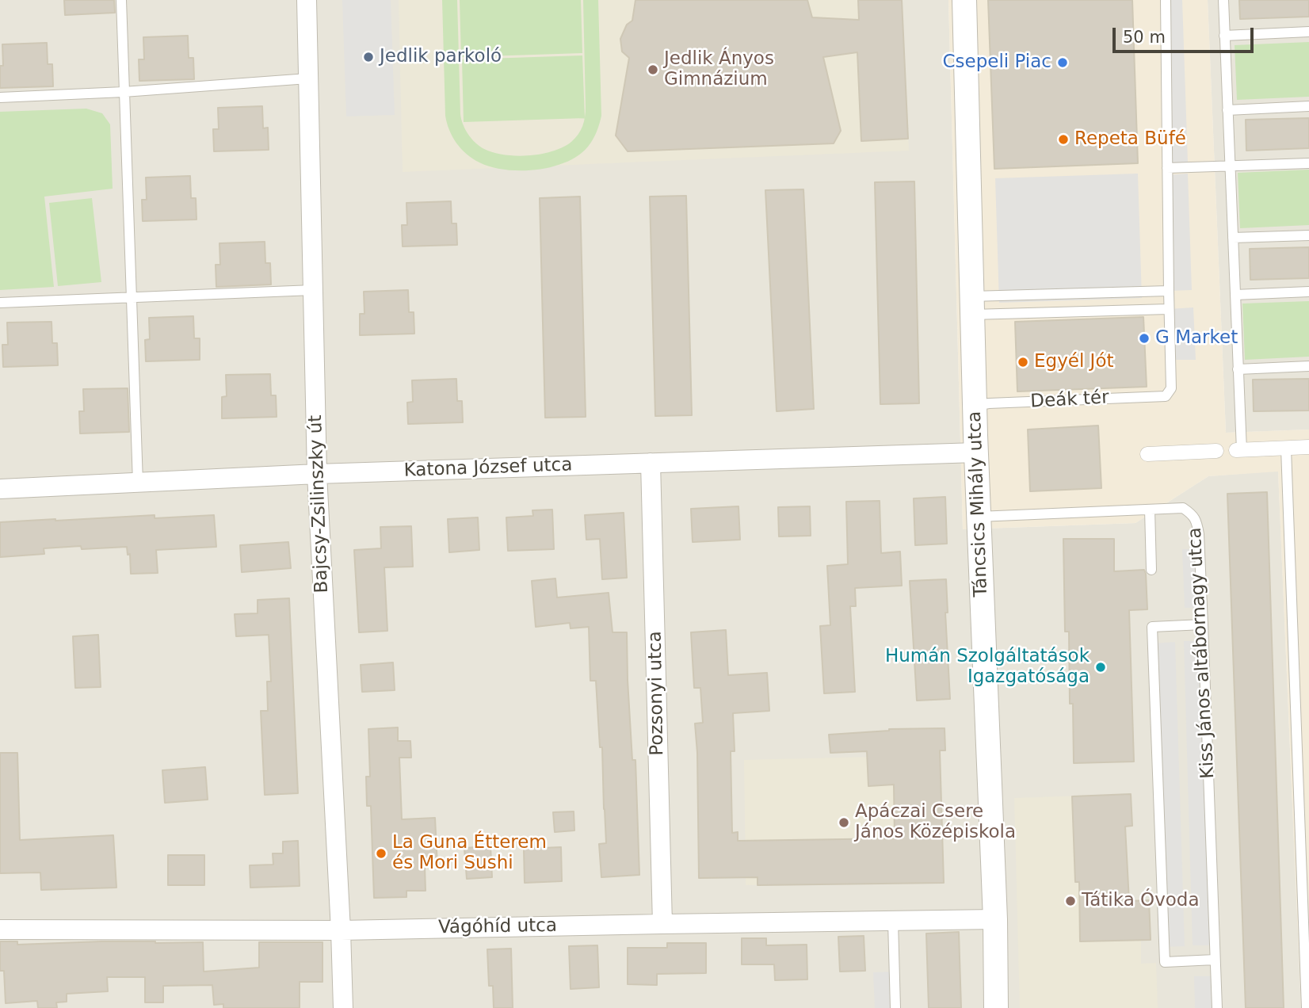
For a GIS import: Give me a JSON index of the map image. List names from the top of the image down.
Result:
{
  "streets": {
    "street": [
      "Katona József utca",
      "Bajcsy-Zsilinszky út",
      "Táncsics Mihály utca",
      "Pozsonyi utca",
      "Vágóhíd utca"
    ],
    "lane": ["Deák tér", "Kiss János altábornagy utca"]
  },
  "crossings": [
    ["Deák tér", "Táncsics Mihály utca"],
    ["Katona József utca", "Bajcsy-Zsilinszky út"],
    ["Katona József utca", "Táncsics Mihály utca"],
    ["Katona József utca", "Pozsonyi utca"],
    ["Bajcsy-Zsilinszky út", "Vágóhíd utca"],
    ["Táncsics Mihály utca", "Kiss János altábornagy utca"],
    ["Táncsics Mihály utca", "Vágóhíd utca"],
    ["Pozsonyi utca", "Vágóhíd utca"]
  ],
  "places": [
    "Jedlik parkoló",
    "Csepeli Piac",
    "Jedlik Ányos Gimnázium",
    "Repeta Büfé",
    "G Market",
    "Egyél Jót",
    "Humán Szolgáltatások Igazgatósága",
    "Apáczai Csere János Középiskola",
    "La Guna Étterem és Mori Sushi",
    "Tátika Óvoda"
  ],
  "scale_bar": "50 m"
}
